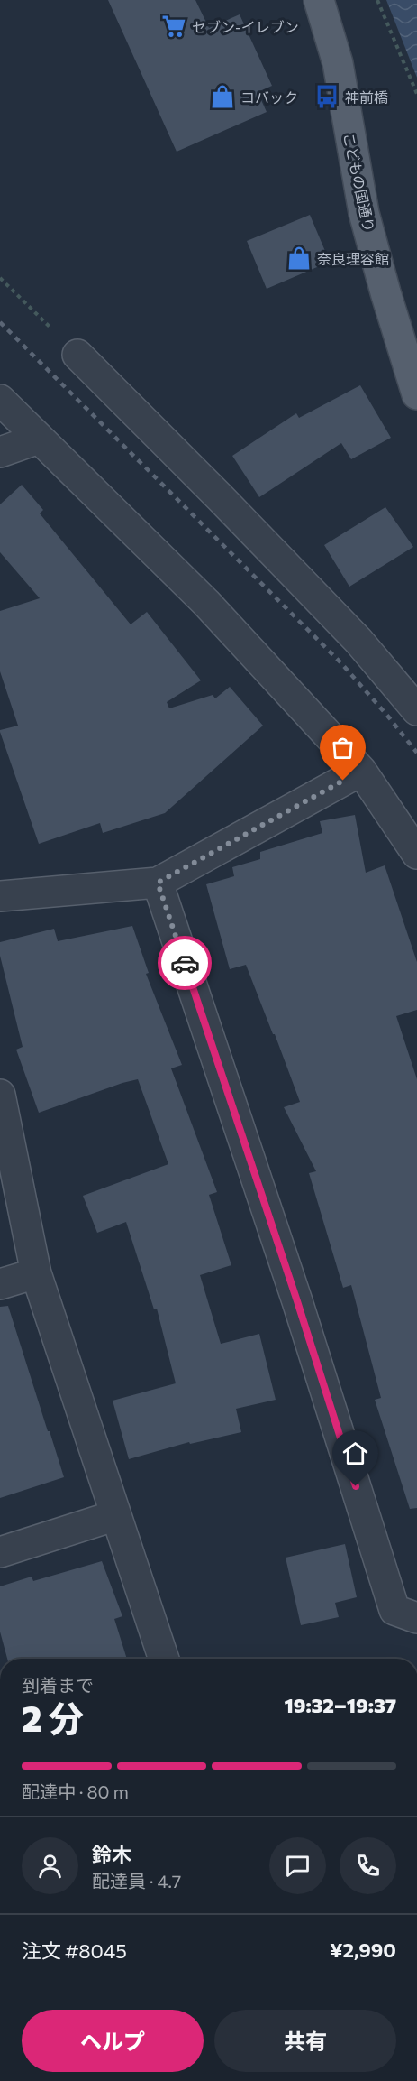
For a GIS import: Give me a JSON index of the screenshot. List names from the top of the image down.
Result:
{
  "streets": {
    "main road": ["こどもの国通り"]
  },
  "places": {
    "supermarket": ["セブン-イレブン"],
    "shop": ["コバック", "奈良理容館"],
    "bus stop": ["神前橋"]
  },
  "page": {
    "heading": ["2 分", "到着まで", "19:32–19:37"],
    "panel": [
      "鈴木",
      "配達員 · 4.7",
      "注文 #8045",
      "¥2,990"
    ],
    "bar": "配達中 · 80 m",
    "buttons": ["ヘルプ", "共有"]
  }
}
